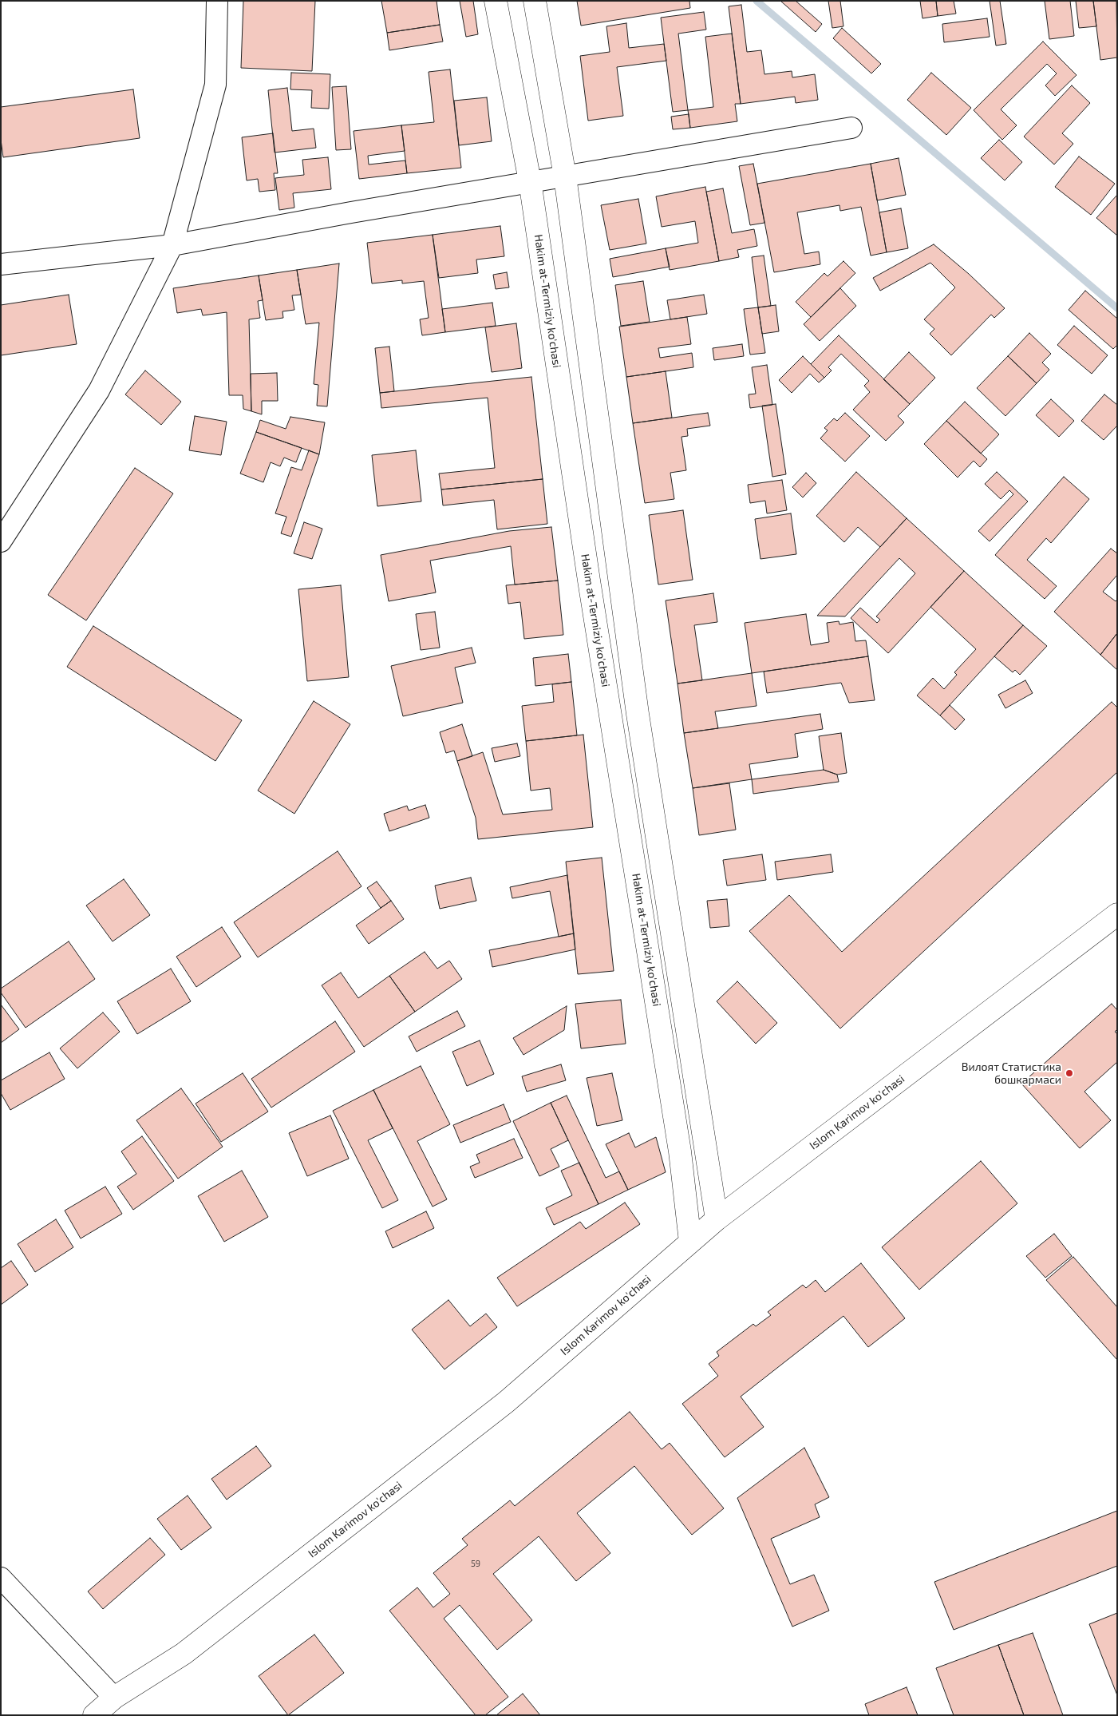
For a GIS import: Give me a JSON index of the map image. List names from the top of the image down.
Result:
{
  "streets": {
    "main road": ["Hakim at-Termiziy ko'chasi", "Islom Karimov ko'chasi"]
  },
  "crossings": [
    ["Hakim at-Termiziy ko'chasi", "Islom Karimov ko'chasi"]
  ],
  "places": ["Вилоят Статистика бошкармаси"],
  "house_numbers": ["59"]
}
